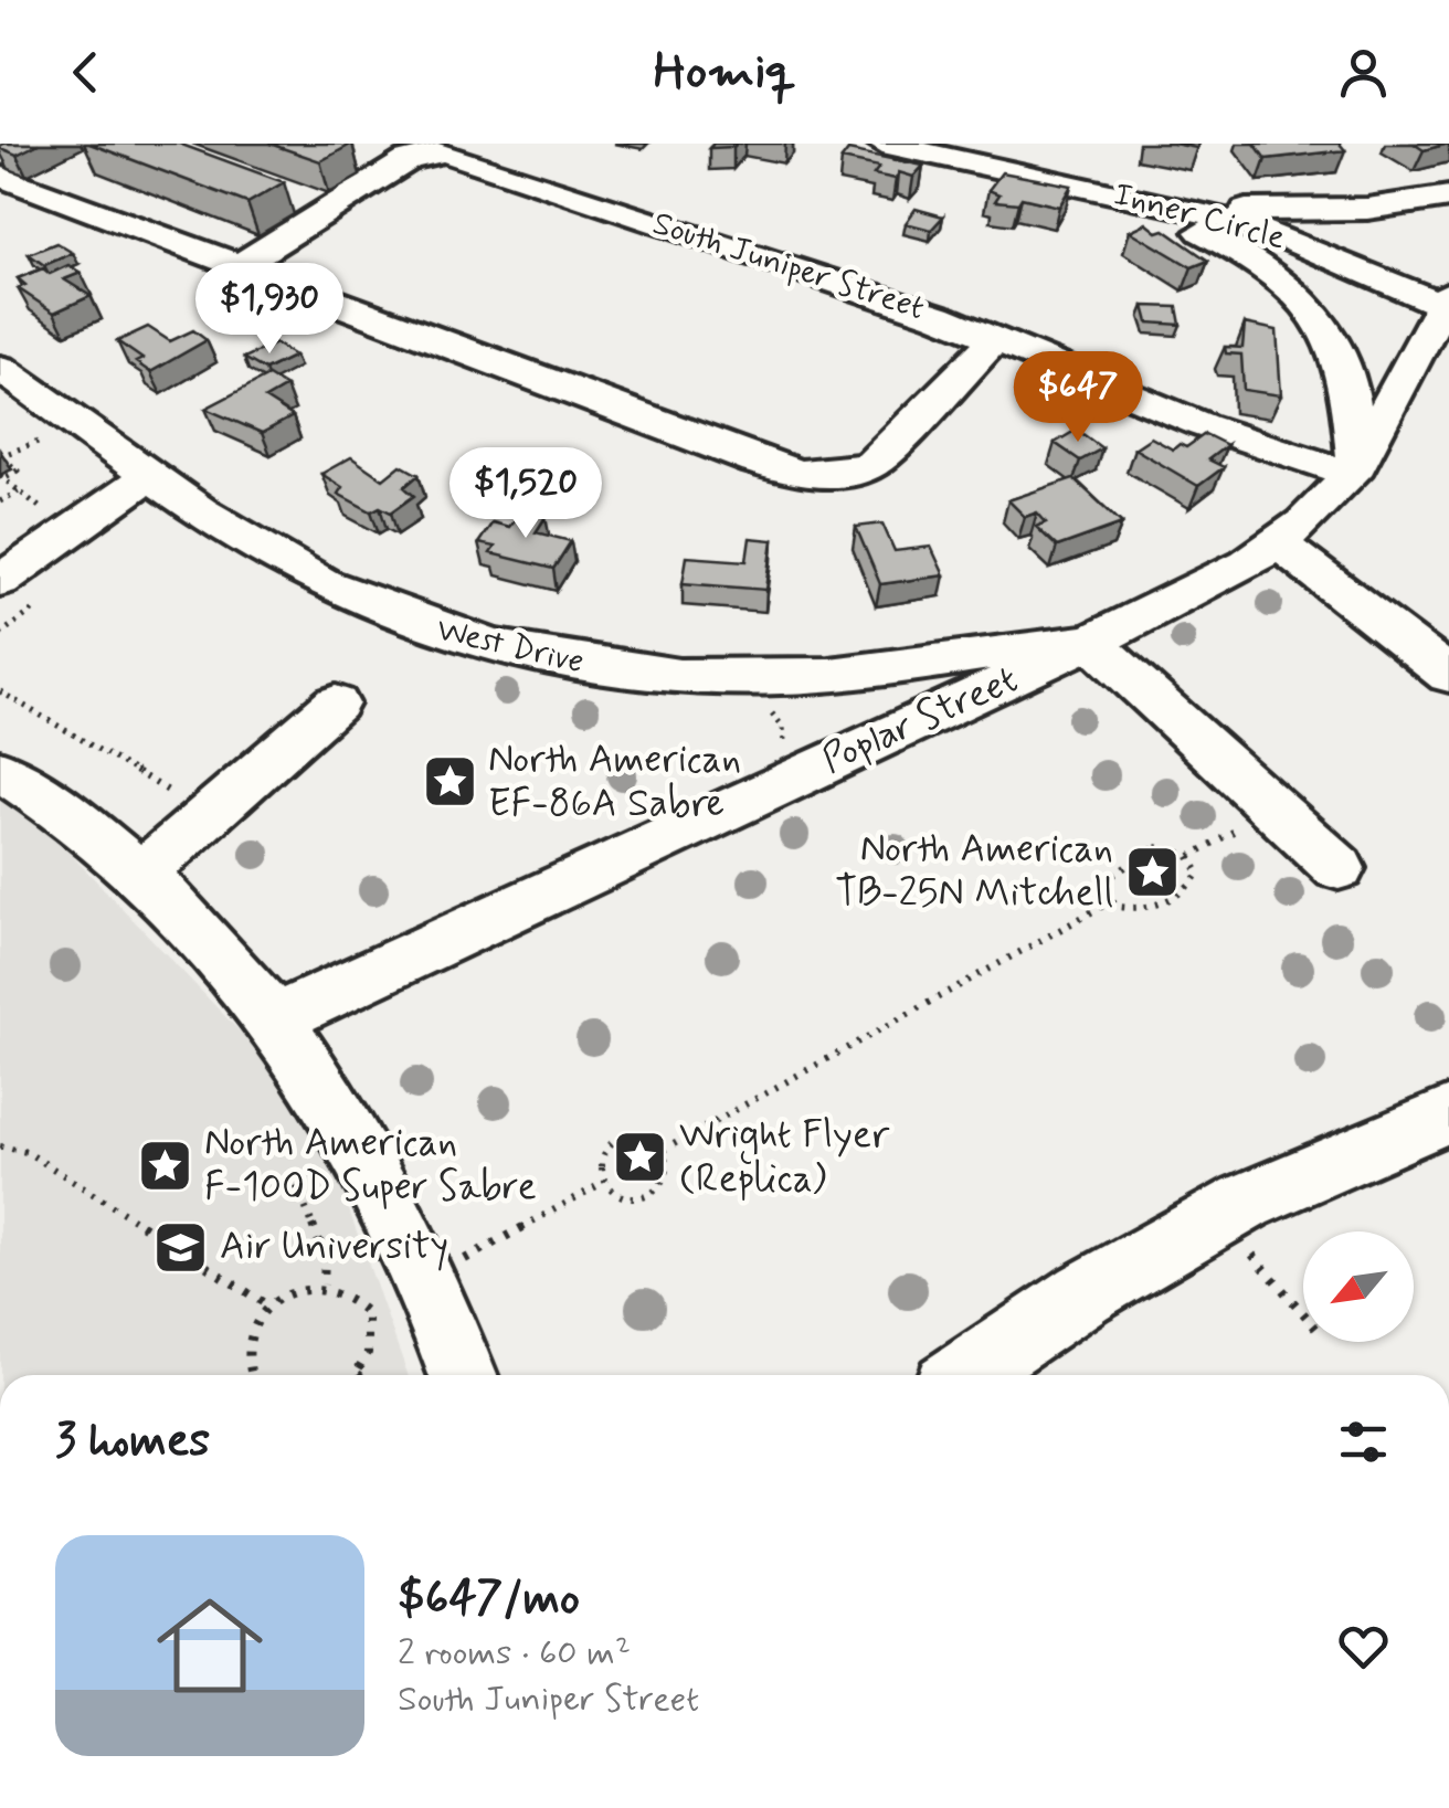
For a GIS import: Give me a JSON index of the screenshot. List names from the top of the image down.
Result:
{
  "streets": {
    "street": [
      "Inner Circle",
      "South Juniper Street",
      "West Drive",
      "Poplar Street"
    ]
  },
  "crossings": [
    ["Inner Circle", "Poplar Street"],
    ["South Juniper Street", "Poplar Street"],
    ["West Drive", "Poplar Street"]
  ],
  "places": {
    "place": [
      "North American EF-86A Sabre",
      "North American TB-25N Mitchell",
      "Wright Flyer (Replica)",
      "North American F-100D Super Sabre"
    ],
    "school or university": ["Air University"]
  },
  "north": "bottom left",
  "page": {
    "header": "Homiq",
    "price": ["$1,930", "$647", "$1,520"],
    "heading": "3 homes",
    "list": [
      {
        "name": "$647/mo",
        "note": "2 rooms · 60 m² · South Juniper Street"
      }
    ]
  }
}
